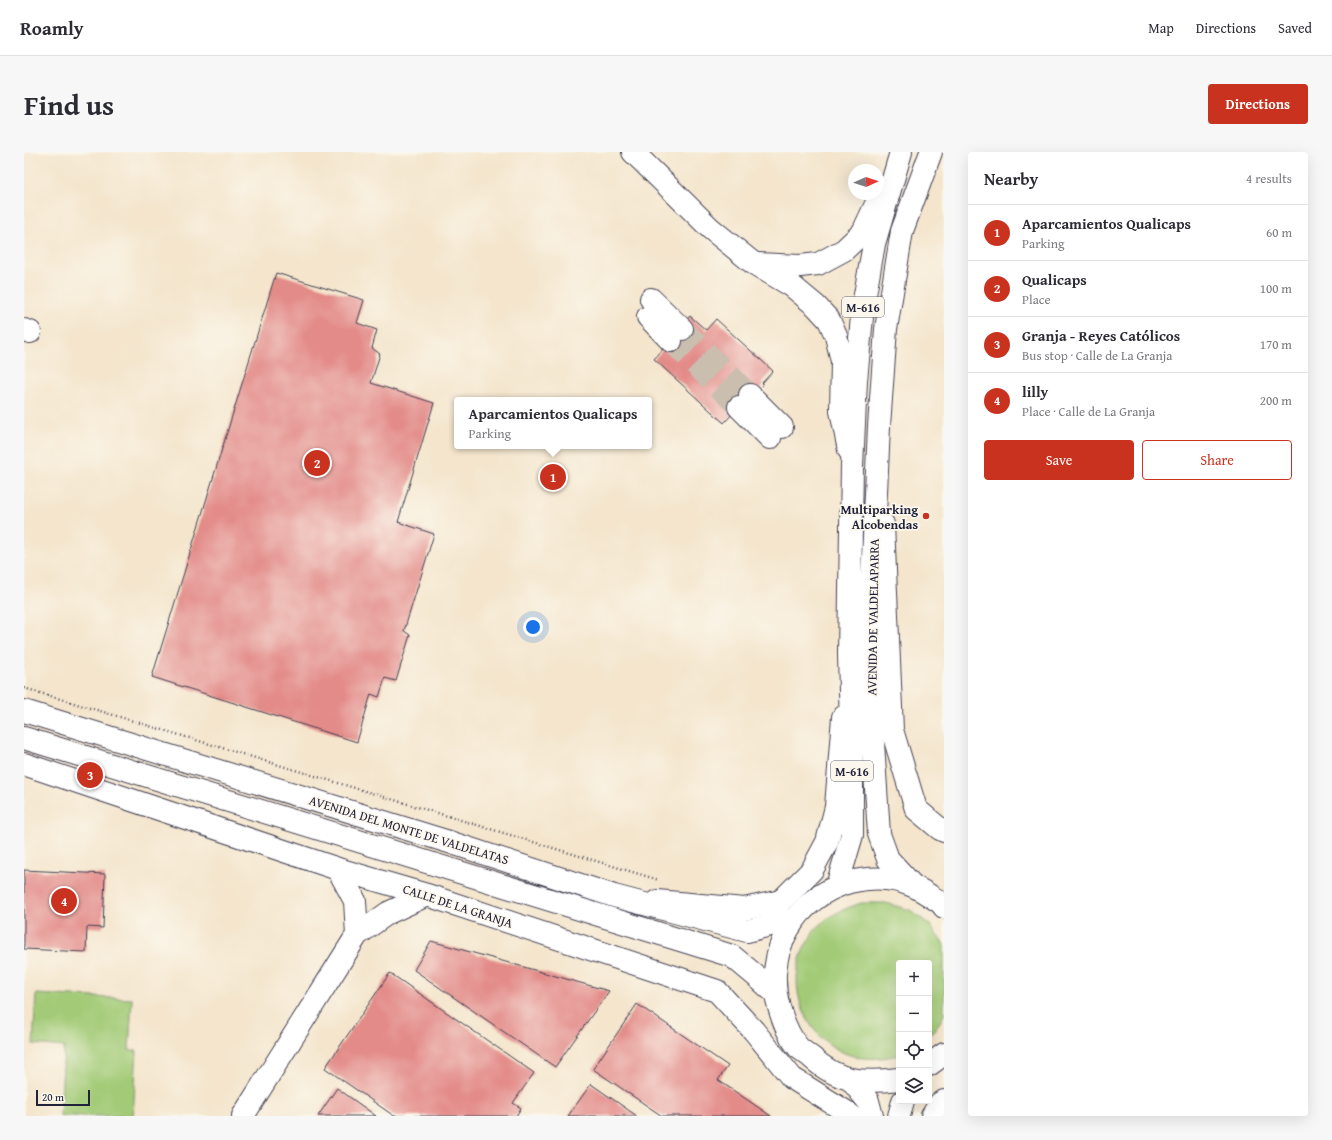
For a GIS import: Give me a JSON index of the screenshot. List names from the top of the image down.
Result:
{
  "streets": {
    "main road": [
      "M-616",
      "AVENIDA DE VALDELAPARRA",
      "AVENIDA DEL MONTE DE VALDELATAS",
      "CALLE DE LA GRANJA"
    ]
  },
  "crossings": [
    ["M-616", "AVENIDA DE VALDELAPARRA"],
    ["M-616", "AVENIDA DEL MONTE DE VALDELATAS"]
  ],
  "places": ["Multiparking Alcobendas"],
  "scale_bar": "20 m",
  "north": "right",
  "page": {
    "header": "Roamly",
    "nav": ["Map", "Directions", "Saved"],
    "title": "Find us",
    "buttons": [
      "Directions",
      ["Save", "Share"]
    ],
    "heading": ["Nearby", "4 results"],
    "list": [
      {
        "mark": "1",
        "name": "Aparcamientos Qualicaps",
        "note": "Parking",
        "value": "60 m"
      },
      {
        "mark": "2",
        "name": "Qualicaps",
        "note": "Place",
        "value": "100 m"
      },
      {
        "mark": "3",
        "name": "Granja - Reyes Católicos",
        "note": "Bus stop · Calle de La Granja",
        "value": "170 m"
      },
      {
        "mark": "4",
        "name": "lilly",
        "note": "Place · Calle de La Granja",
        "value": "200 m"
      }
    ],
    "popup": ["Aparcamientos Qualicaps", "Parking"],
    "pins": [
      "2",
      "1",
      "3",
      "4"
    ],
    "map_buttons": ["+", "−"],
    "scale": "20 m"
  }
}
